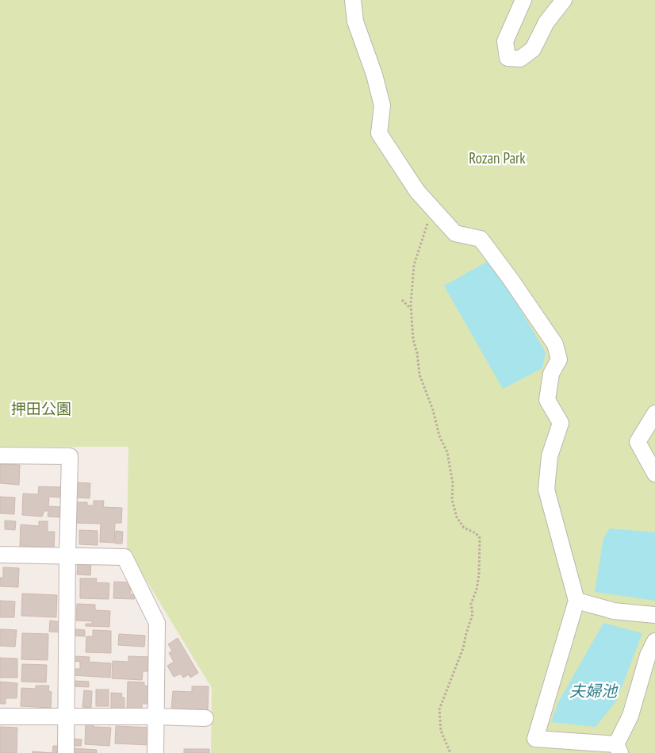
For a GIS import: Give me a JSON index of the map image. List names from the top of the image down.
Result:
{
  "water": ["夫婦池"],
  "parks": ["Rozan Park", "押田公園"]
}
